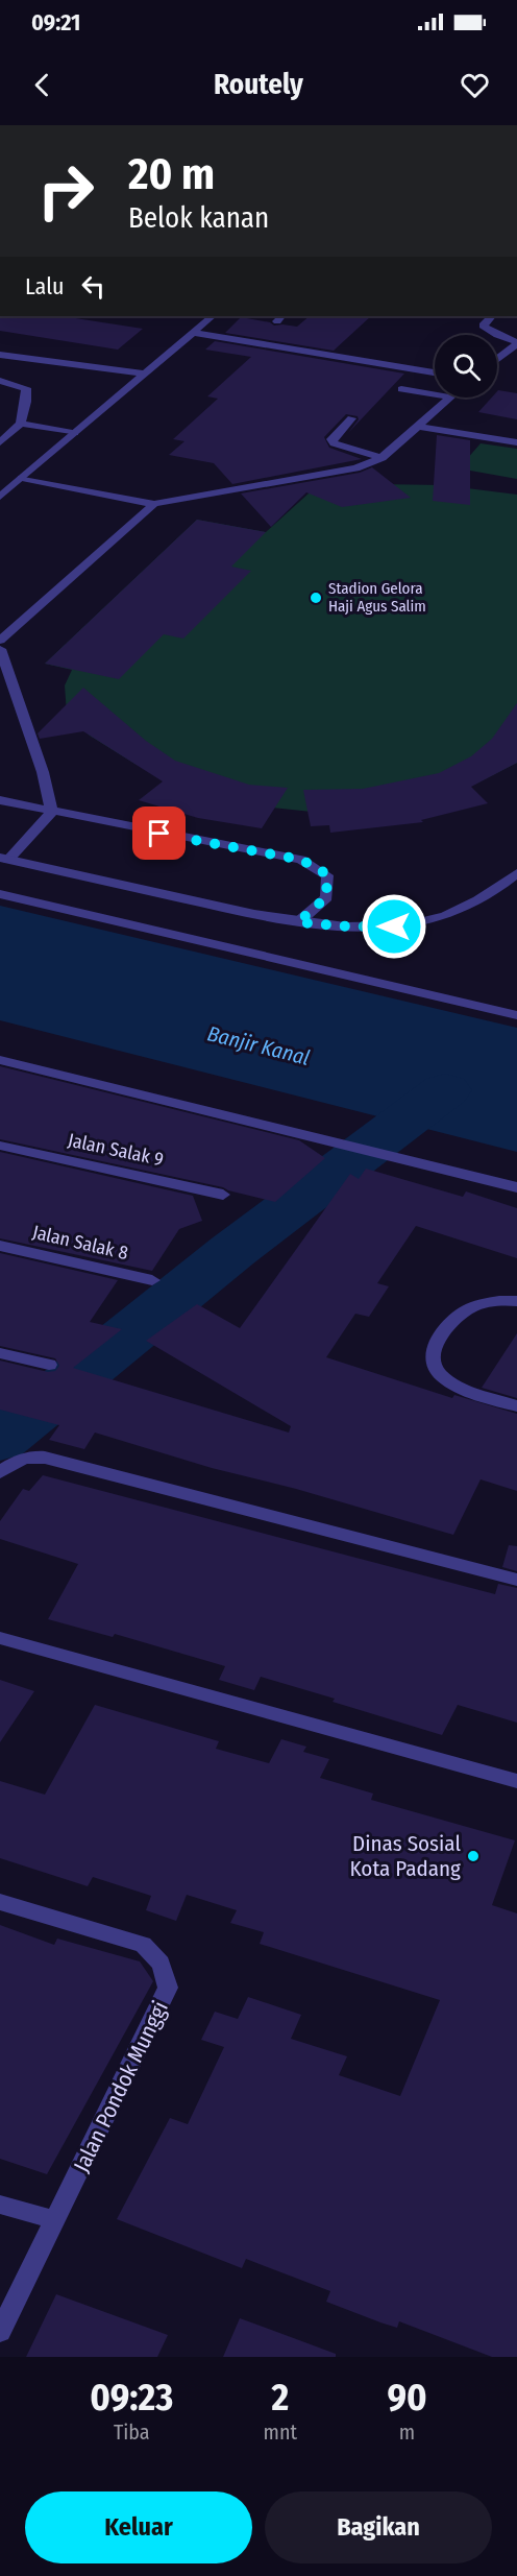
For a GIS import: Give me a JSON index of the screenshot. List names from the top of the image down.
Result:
{
  "streets": {
    "street": ["Jalan Salak 9", "Jalan Salak 8", "Jalan Pondok Munggi"]
  },
  "water": ["Banjir Kanal"],
  "places": ["Stadion Gelora Haji Agus Salim", "Dinas Sosial Kota Padang"],
  "page": {
    "status": "09:21",
    "header": "Routely",
    "turn": ["20 m", "Belok kanan"],
    "then": "Lalu",
    "eta": [
      "09:23",
      "Tiba",
      "2",
      "mnt",
      "90",
      "m"
    ],
    "buttons": ["Keluar", "Bagikan"]
  }
}
